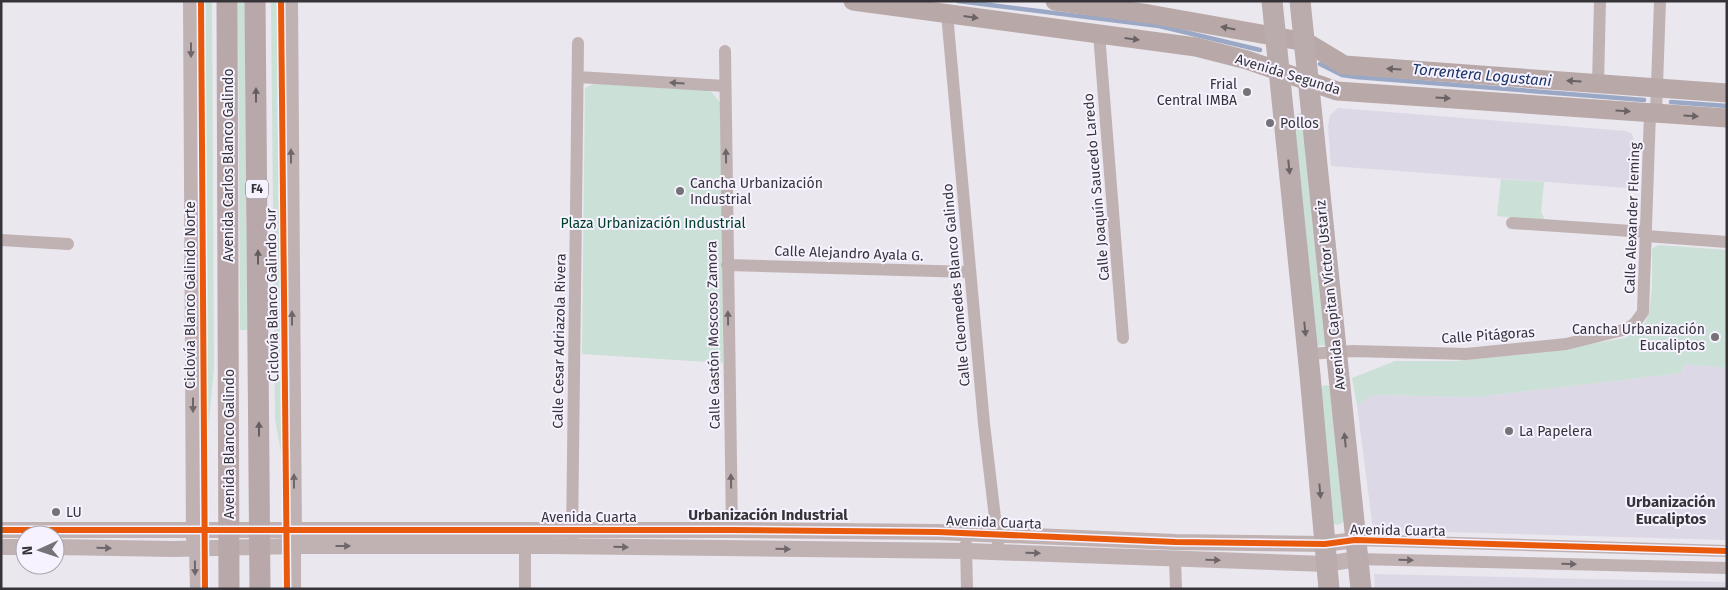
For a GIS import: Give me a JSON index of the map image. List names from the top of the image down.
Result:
{
  "streets": {
    "highway": ["Avenida Carlos Blanco Galindo", "F4", "Avenida Blanco Galindo"],
    "main road": ["Avenida Segunda", "Avenida Capitan Víctor Ustariz"],
    "street": [
      "Calle Joaquín Saucedo Laredo",
      "Calle Alexander Fleming",
      "Calle Alejandro Ayala G.",
      "Calle Cleomedes Blanco Galindo",
      "Calle Gastón Moscoso Zamora",
      "Calle Pitágoras",
      "Calle Cesar Adriazola Rivera",
      "Avenida Cuarta"
    ],
    "cycle path": ["Ciclovía Blanco Galindo Norte", "Ciclovía Blanco Galindo Sur"]
  },
  "crossings": [
    ["Avenida Segunda", "Calle Joaquín Saucedo Laredo"],
    ["Avenida Segunda", "Calle Alexander Fleming"],
    ["Avenida Segunda", "Calle Cleomedes Blanco Galindo"],
    ["Avenida Segunda", "Avenida Capitan Víctor Ustariz"],
    ["Avenida Carlos Blanco Galindo", "F4"],
    ["Avenida Carlos Blanco Galindo", "Avenida Blanco Galindo"],
    ["Avenida Carlos Blanco Galindo", "Avenida Cuarta"],
    ["F4", "Avenida Cuarta"],
    ["Calle Alexander Fleming", "Calle Pitágoras"],
    ["Calle Alejandro Ayala G.", "Calle Cleomedes Blanco Galindo"],
    ["Calle Alejandro Ayala G.", "Calle Gastón Moscoso Zamora"],
    ["Calle Cleomedes Blanco Galindo", "Avenida Cuarta"],
    ["Avenida Capitan Víctor Ustariz", "Calle Pitágoras"],
    ["Avenida Capitan Víctor Ustariz", "Avenida Cuarta"],
    ["Calle Gastón Moscoso Zamora", "Avenida Cuarta"],
    ["Calle Cesar Adriazola Rivera", "Avenida Cuarta"]
  ],
  "one_way": ["Calle Gastón Moscoso Zamora"],
  "districts": ["Urbanización Eucaliptos", "Urbanización Industrial"],
  "water": ["Torrentera Logustani"],
  "parks": ["Plaza Urbanización Industrial"],
  "places": [
    "Frial Central IMBA",
    "Pollos",
    "Cancha Urbanización Industrial",
    "Cancha Urbanización Eucaliptos",
    "La Papelera",
    "LU"
  ],
  "north": "left"
}
